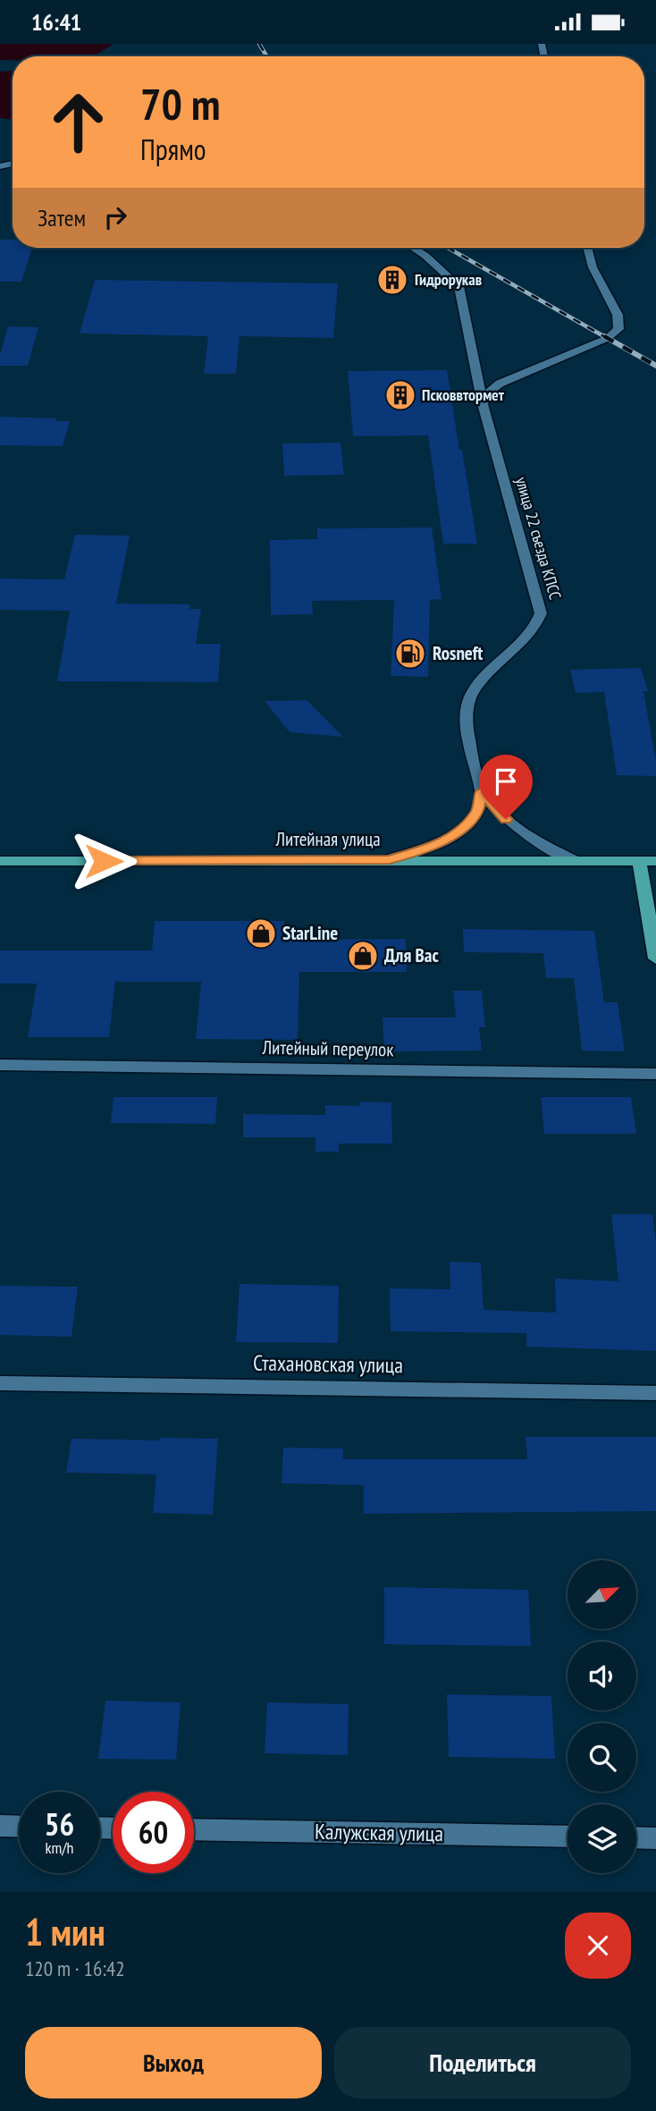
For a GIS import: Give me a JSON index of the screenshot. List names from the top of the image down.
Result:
{
  "streets": {
    "main road": ["Литейная улица"],
    "street": [
      "улица 22 съезда КПСС",
      "Литейный переулок",
      "Стахановская улица",
      "Калужская улица"
    ]
  },
  "crossings": [
    ["улица 22 съезда КПСС", "Литейная улица"]
  ],
  "places": {
    "building": ["Гидрорукав", "Псковвтормет"],
    "fuel station": ["Rosneft"],
    "shop": ["StarLine", "Для Вас"]
  },
  "north": "top right",
  "page": {
    "status": "16:41",
    "turn": ["70 m", "Прямо"],
    "then": "Затем",
    "speed": "56 km/h",
    "limit": "60",
    "heading": ["1 мин", "120 m · 16:42"],
    "buttons": ["Выход", "Поделиться"]
  }
}
